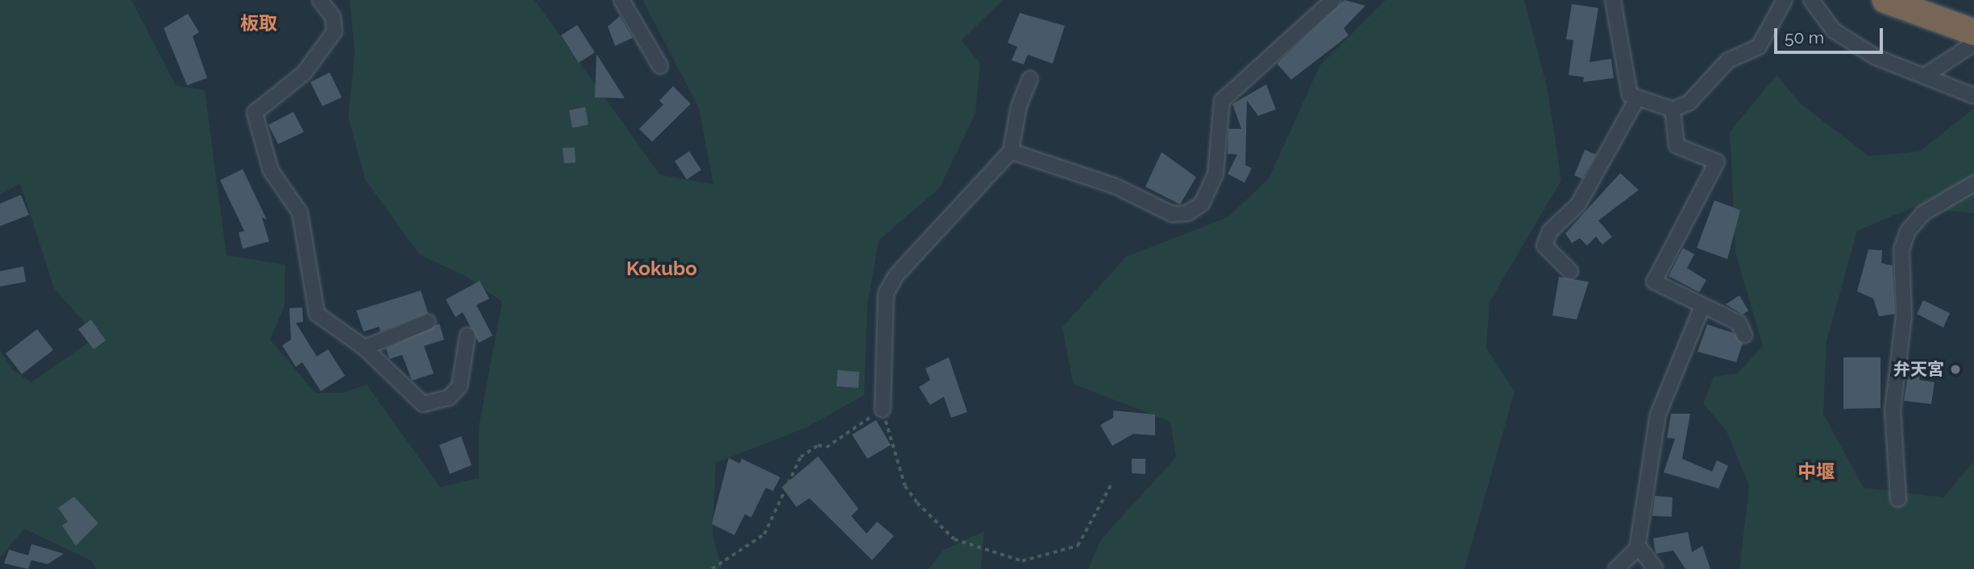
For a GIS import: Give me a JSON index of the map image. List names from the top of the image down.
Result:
{
  "districts": ["板取", "Kokubo", "中堰"],
  "places": ["弁天宮"],
  "scale_bar": "50 m"
}
